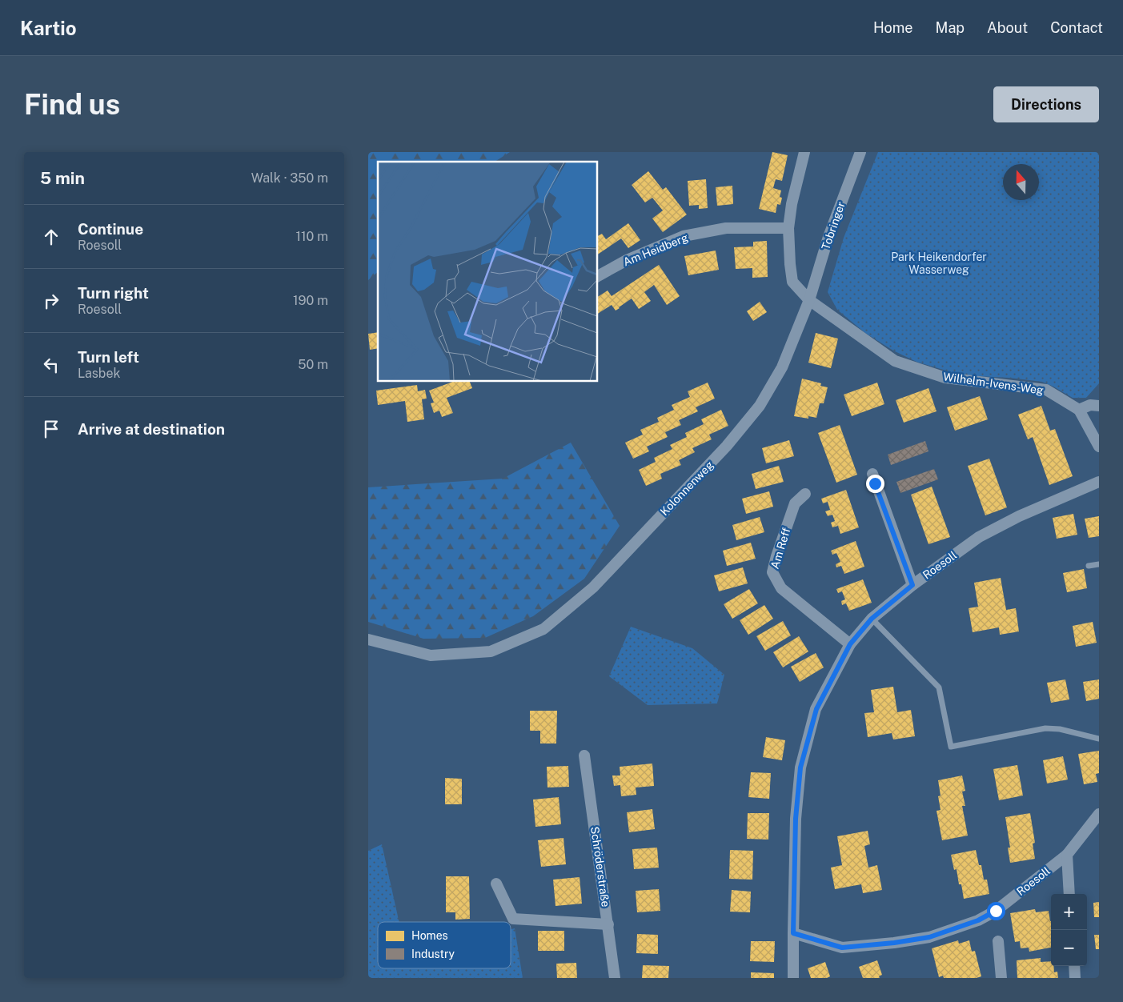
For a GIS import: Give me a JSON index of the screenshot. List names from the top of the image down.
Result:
{
  "streets": {
    "street": [
      "Tobringer",
      "Am Heidberg",
      "Wilhelm-Ivens-Weg",
      "Kolonnenweg",
      "Am Reff",
      "Roesoll",
      "Schröderstraße"
    ]
  },
  "crossings": [
    ["Tobringer", "Wilhelm-Ivens-Weg"],
    ["Tobringer", "Kolonnenweg"],
    ["Wilhelm-Ivens-Weg", "Kolonnenweg"],
    ["Am Reff", "Roesoll"]
  ],
  "parks": ["Park Heikendorfer Wasserweg"],
  "legend": ["Homes", "Industry"],
  "north": "top",
  "page": {
    "header": "Kartio",
    "nav": [
      "Home",
      "Map",
      "About",
      "Contact"
    ],
    "buttons": "Directions",
    "title": "Find us",
    "heading": ["5 min", "Walk · 350 m"],
    "list": [
      ["Continue", "Roesoll", "110 m"],
      ["Turn right", "Roesoll", "190 m"],
      ["Turn left", "Lasbek", "50 m"],
      "Arrive at destination"
    ],
    "map_buttons": ["+", "−"]
  }
}
